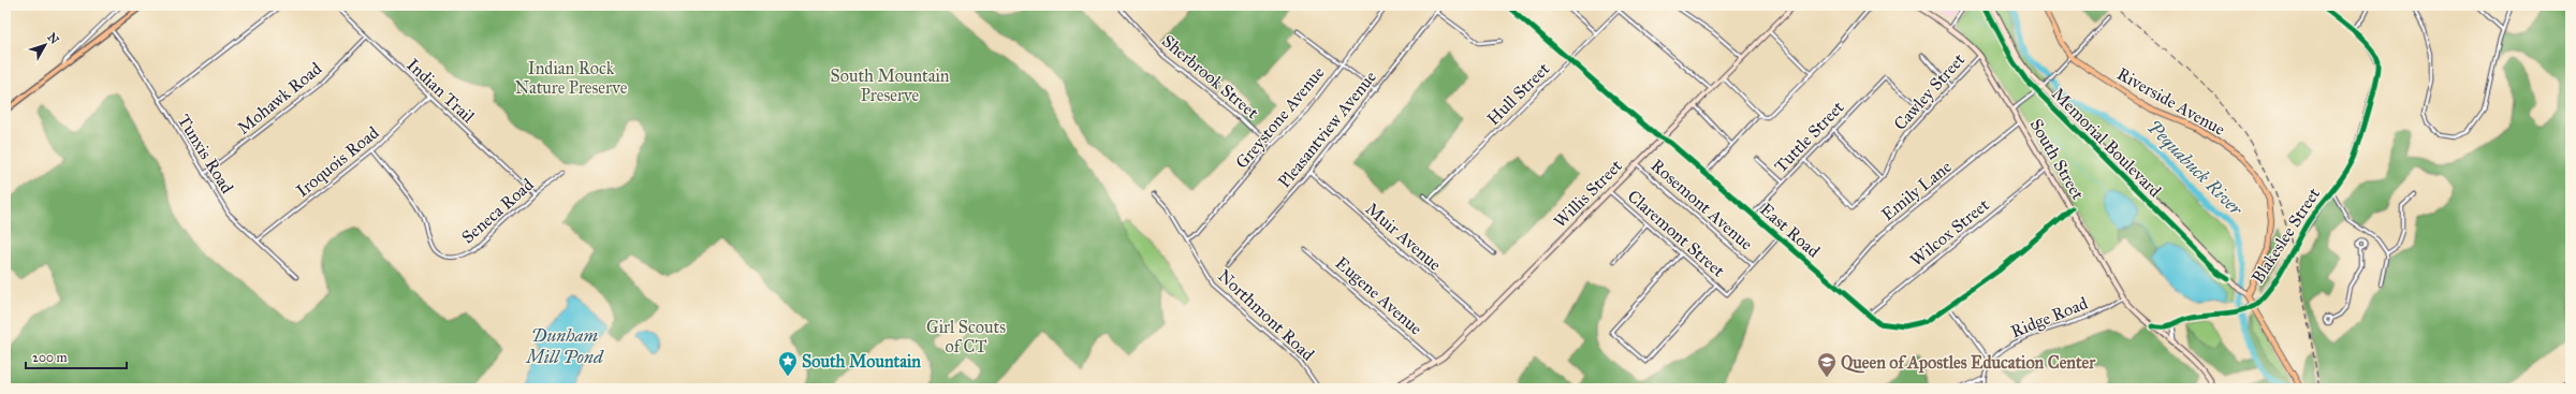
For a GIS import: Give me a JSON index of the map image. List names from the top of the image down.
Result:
{
  "streets": {
    "highway": ["Riverside Avenue"],
    "main road": ["Memorial Boulevard", "South Street", "Willis Street"],
    "street": [
      "Sherbrook Street",
      "Indian Trail",
      "Cawley Street",
      "Hull Street",
      "Mohawk Road",
      "Greystone Avenue",
      "Pleasantview Avenue",
      "Tuttle Street",
      "Tunxis Road",
      "Iroquois Road",
      "Emily Lane",
      "Rosemont Avenue",
      "Seneca Road",
      "East Road",
      "Wilcox Street",
      "Claremont Street",
      "Blakeslee Street",
      "Muir Avenue",
      "Eugene Avenue",
      "Northmont Road",
      "Ridge Road"
    ]
  },
  "crossings": [
    ["Sherbrook Street", "Greystone Avenue"],
    ["Indian Trail", "Mohawk Road"],
    ["Indian Trail", "Iroquois Road"],
    ["Indian Trail", "Seneca Road"],
    ["Cawley Street", "Tuttle Street"],
    ["Cawley Street", "South Street"],
    ["Hull Street", "East Road"],
    ["Mohawk Road", "Tunxis Road"],
    ["Riverside Avenue", "Memorial Boulevard"],
    ["Greystone Avenue", "Northmont Road"],
    ["Pleasantview Avenue", "Muir Avenue"],
    ["Tuttle Street", "East Road"],
    ["Tunxis Road", "Iroquois Road"],
    ["South Street", "Emily Lane"],
    ["South Street", "East Road"],
    ["South Street", "Wilcox Street"],
    ["South Street", "Ridge Road"],
    ["Iroquois Road", "Seneca Road"],
    ["Emily Lane", "East Road"],
    ["Willis Street", "Rosemont Avenue"],
    ["Willis Street", "East Road"],
    ["Willis Street", "Claremont Street"],
    ["Willis Street", "Muir Avenue"],
    ["Willis Street", "Eugene Avenue"],
    ["Rosemont Avenue", "Claremont Street"],
    ["East Road", "Wilcox Street"]
  ],
  "water": ["Pequabuck River", "Dunham Mill Pond"],
  "parks": ["Indian Rock Nature Preserve", "South Mountain Preserve", "Girl Scouts of CT"],
  "places": {
    "place": ["South Mountain"],
    "school or university": ["Queen of Apostles Education Center"]
  },
  "scale_bar": "200 m",
  "north": "top right"
}
